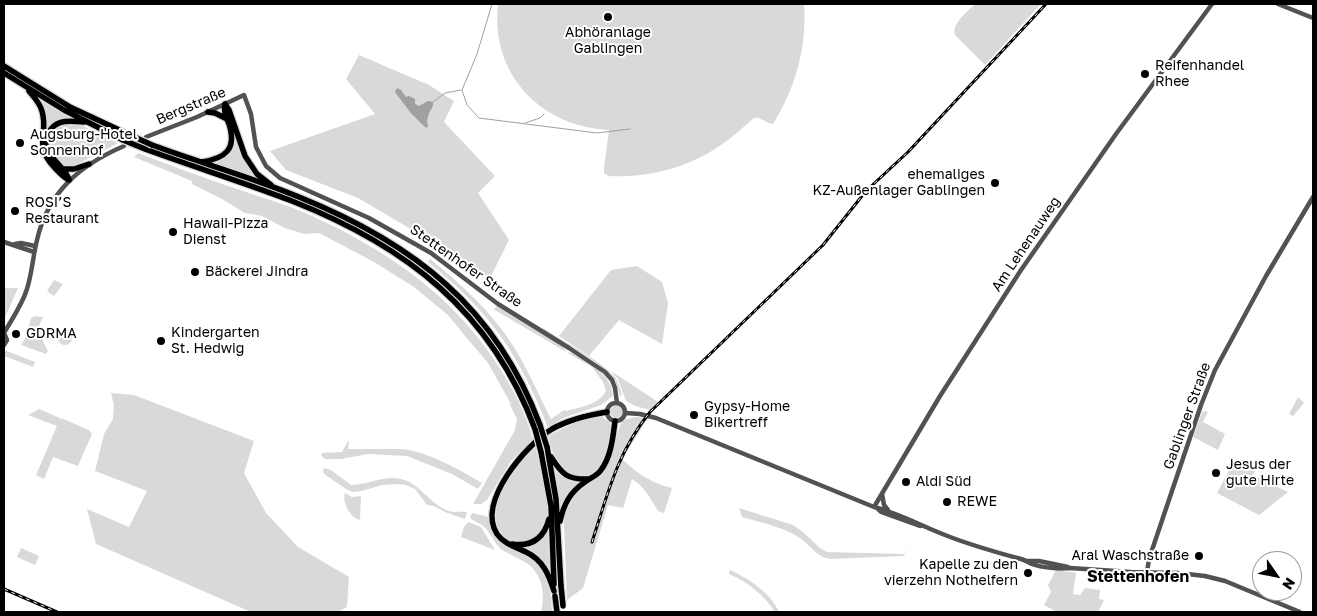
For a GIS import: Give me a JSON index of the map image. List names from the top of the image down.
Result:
{
  "streets": {
    "street": [
      "Bergstraße",
      "Am Lehenauweg",
      "Stettenhofer Straße",
      "Gablinger Straße"
    ]
  },
  "crossings": [
    ["Bergstraße", "Stettenhofer Straße"]
  ],
  "districts": ["Stettenhofen"],
  "places": [
    "Abhöranlage Gablingen",
    "Reifenhandel Rhee",
    "Augsburg-Hotel Sonnenhof",
    "ehemaliges KZ-Außenlager Gablingen",
    "ROSI’S Restaurant",
    "Hawaii-Pizza Dienst",
    "Bäckerei Jindra",
    "GDRMA",
    "Kindergarten St. Hedwig",
    "Gypsy-Home Bikertreff",
    "Jesus der gute Hirte",
    "Aldi Süd",
    "REWE",
    "Aral Waschstraße",
    "Kapelle zu den vierzehn Nothelfern"
  ],
  "north": "bottom right"
}
